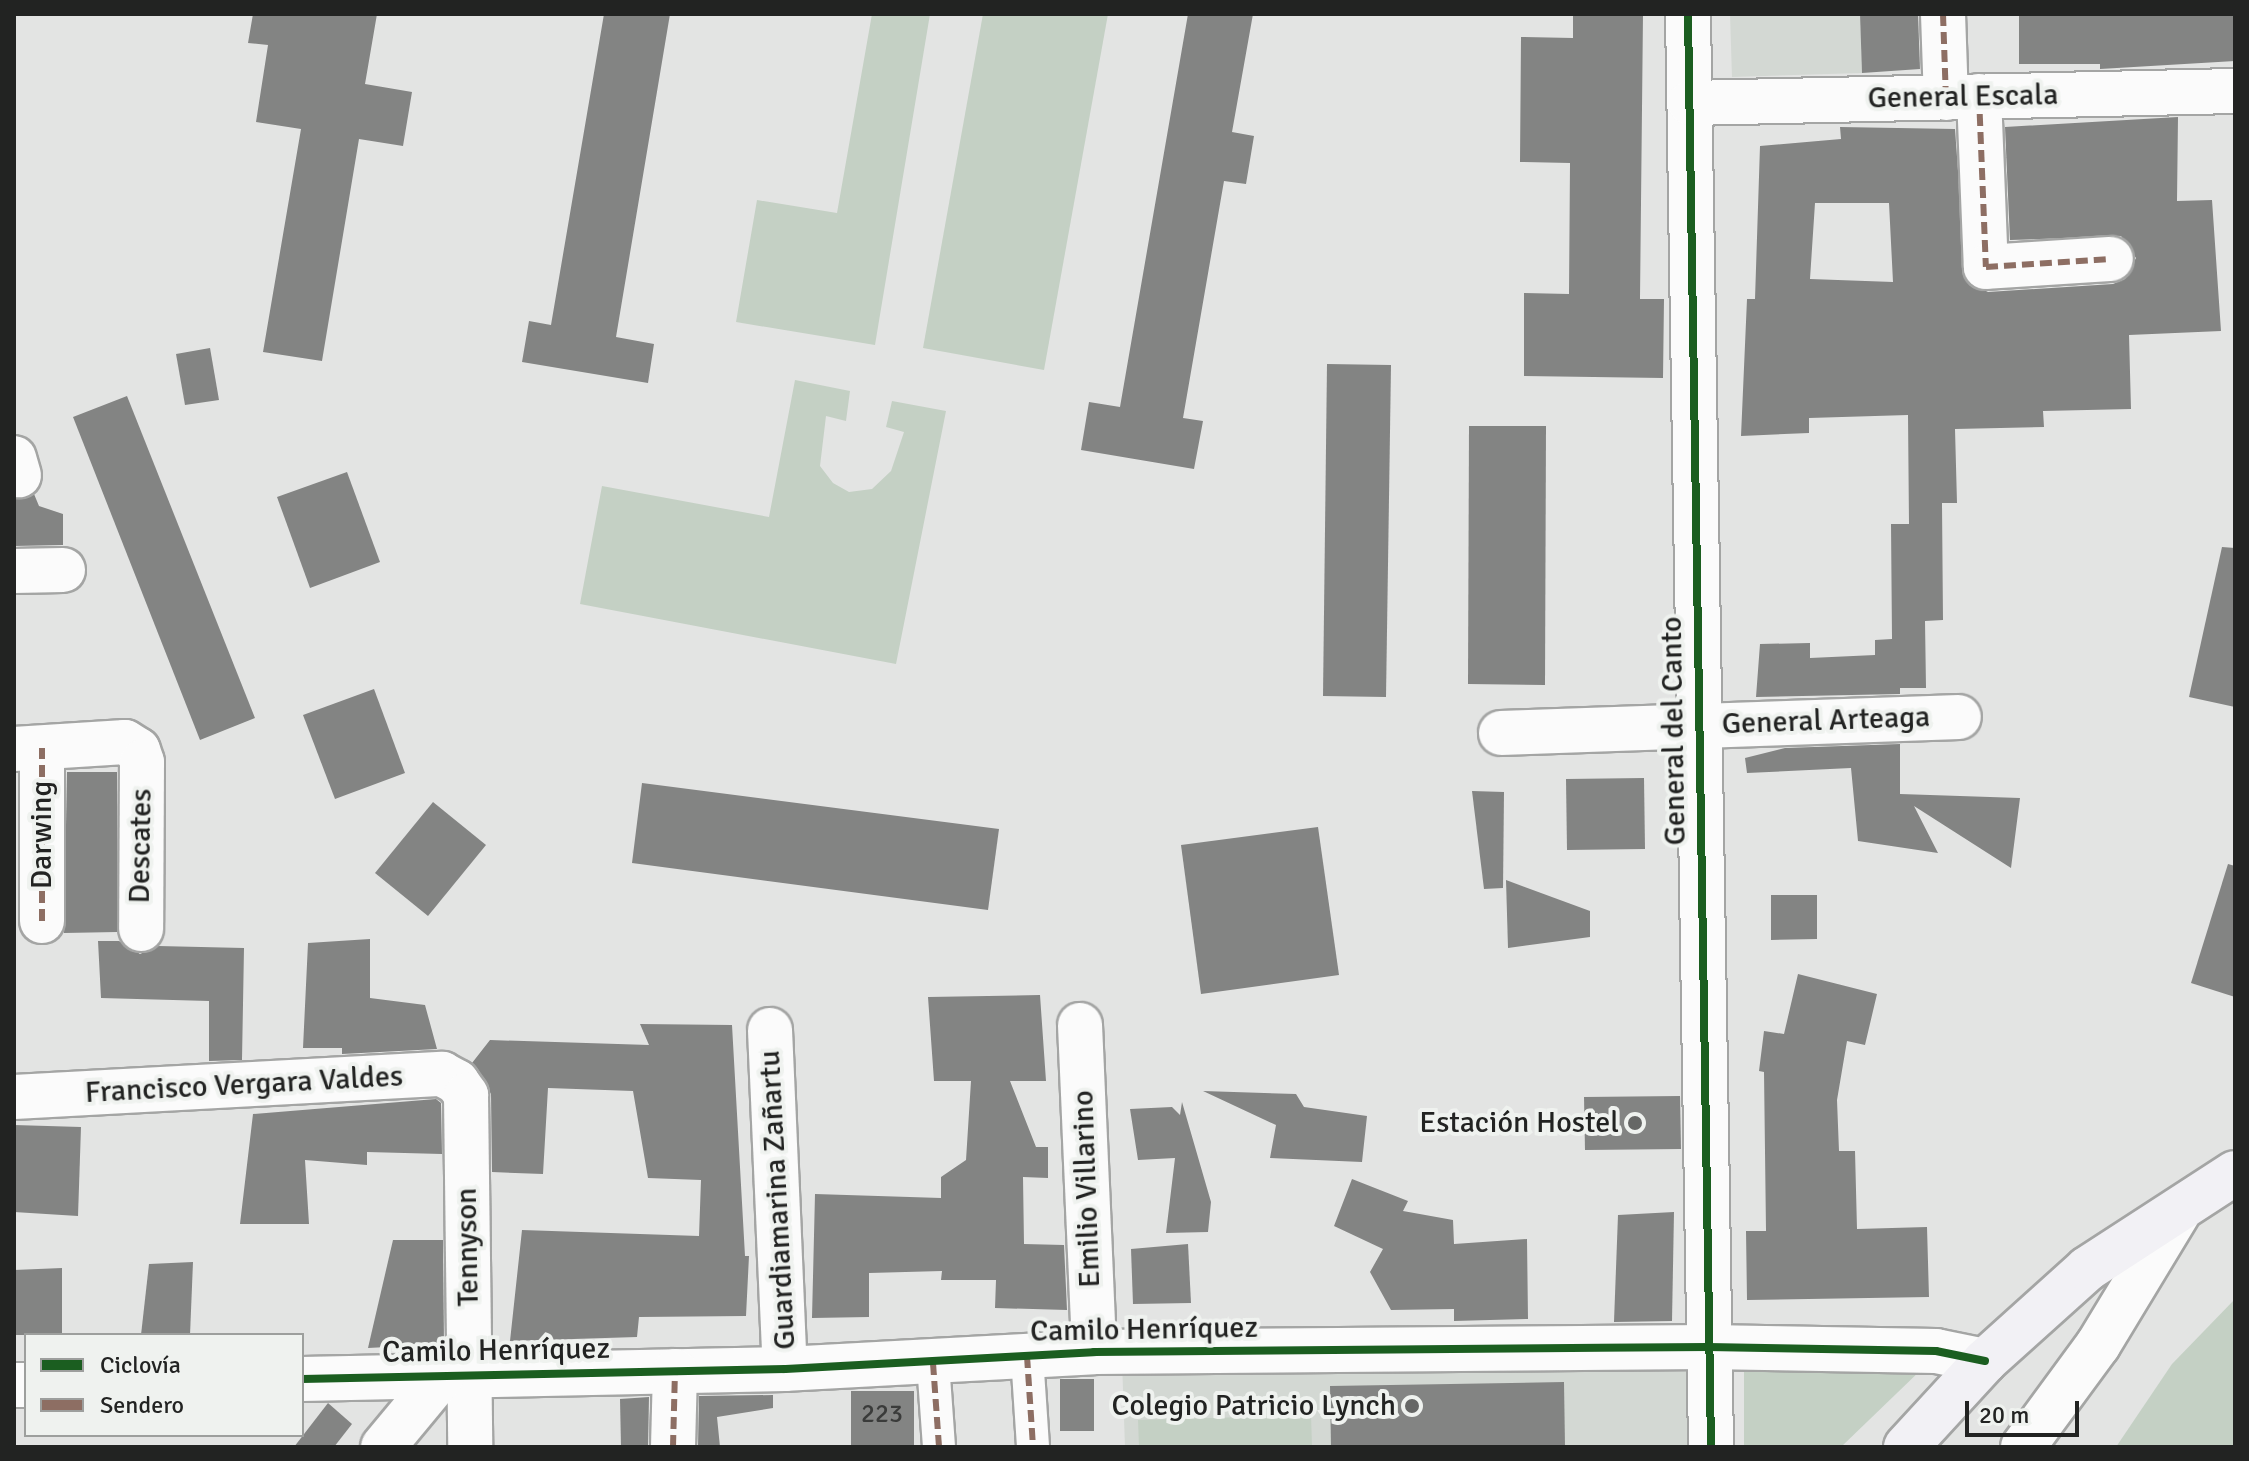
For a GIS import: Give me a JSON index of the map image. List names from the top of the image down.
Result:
{
  "streets": {
    "street": [
      "General Escala",
      "General Arteaga",
      "General del Canto",
      "Darwing",
      "Descates",
      "Francisco Vergara Valdes",
      "Emilio Villarino",
      "Guardiamarina Zañartu",
      "Tennyson",
      "Camilo Henríquez"
    ]
  },
  "crossings": [
    ["General Escala", "General del Canto"],
    ["General Arteaga", "General del Canto"],
    ["General del Canto", "Camilo Henríquez"],
    ["Darwing", "Descates"],
    ["Francisco Vergara Valdes", "Tennyson"],
    ["Emilio Villarino", "Camilo Henríquez"],
    ["Guardiamarina Zañartu", "Camilo Henríquez"],
    ["Tennyson", "Camilo Henríquez"]
  ],
  "places": ["Estación Hostel", "Colegio Patricio Lynch"],
  "house_numbers": ["223"],
  "legend": ["Ciclovía", "Sendero"],
  "scale_bar": "20 m"
}
